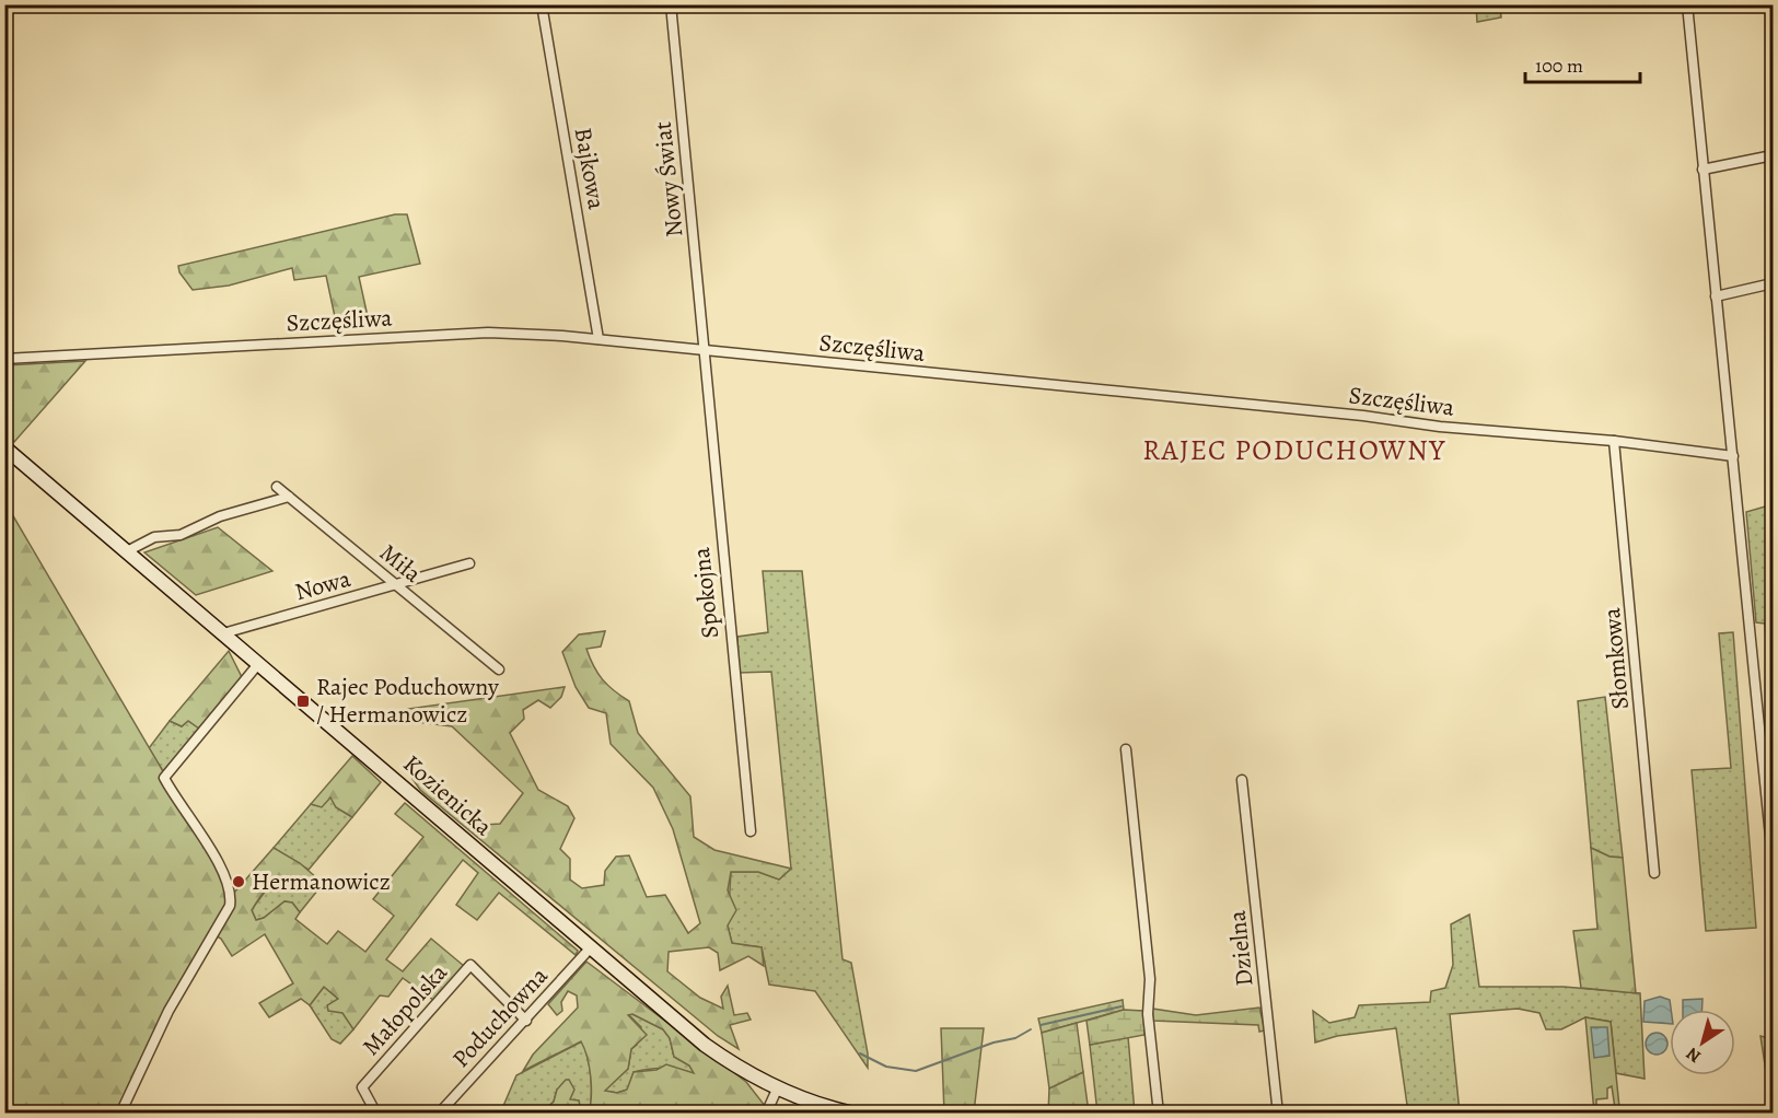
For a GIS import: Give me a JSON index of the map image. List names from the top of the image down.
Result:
{
  "streets": {
    "main road": ["Kozienicka"],
    "street": [
      "Bajkowa",
      "Nowy Świat",
      "Szczęśliwa",
      "Miła",
      "Nowa",
      "Spokojna",
      "Słomkowa",
      "Dzielna",
      "Małopolska",
      "Poduchowna"
    ]
  },
  "crossings": [
    ["Bajkowa", "Szczęśliwa"],
    ["Nowy Świat", "Szczęśliwa"],
    ["Nowy Świat", "Spokojna"],
    ["Szczęśliwa", "Spokojna"],
    ["Szczęśliwa", "Słomkowa"],
    ["Miła", "Nowa"],
    ["Nowa", "Kozienicka"],
    ["Kozienicka", "Poduchowna"],
    ["Małopolska", "Poduchowna"]
  ],
  "districts": ["RAJEC PODUCHOWNY"],
  "places": {
    "transit": ["Rajec Poduchowny / Hermanowicz"],
    "other": ["Hermanowicz"]
  },
  "scale_bar": "100 m",
  "north": "bottom left"
}
